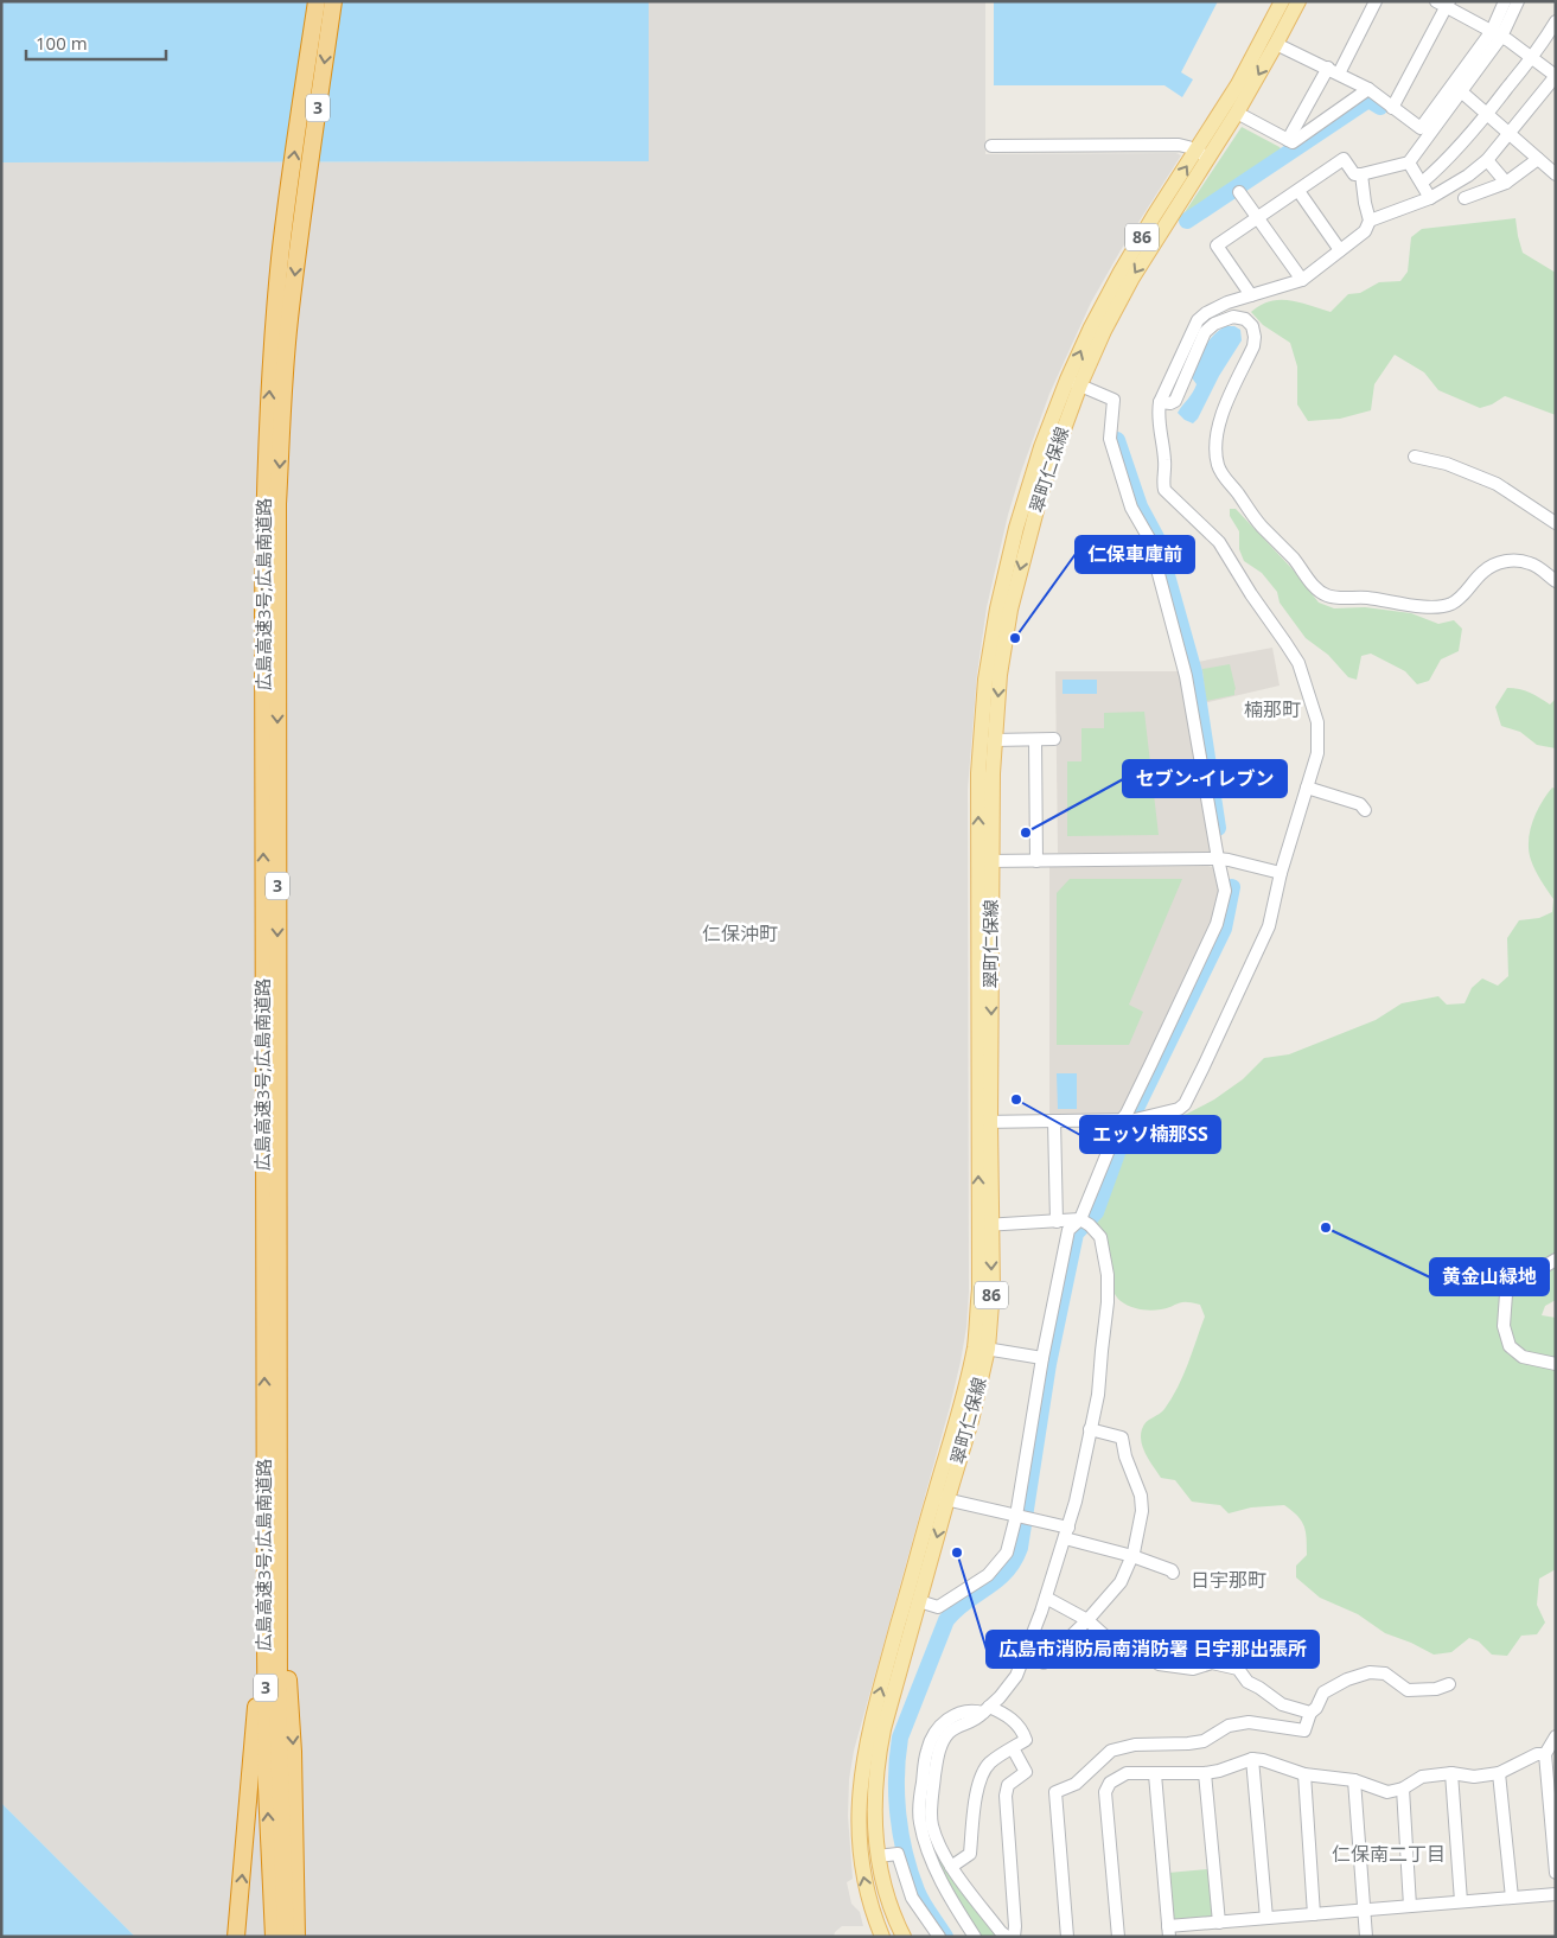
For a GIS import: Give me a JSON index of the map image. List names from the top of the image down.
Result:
{
  "streets": {
    "highway": ["3", "広島高速3号;広島南道路"],
    "main road": ["86", "翠町仁保線"]
  },
  "crossings": [
    ["3", "広島高速3号;広島南道路"]
  ],
  "districts": [
    "楠那町",
    "仁保沖町",
    "日宇那町",
    "仁保南二丁目"
  ],
  "places": [
    "仁保車庫前",
    "セブン-イレブン",
    "エッソ楠那SS",
    "黄金山緑地",
    "広島市消防局南消防署 日宇那出張所"
  ],
  "scale_bar": "100 m"
}
